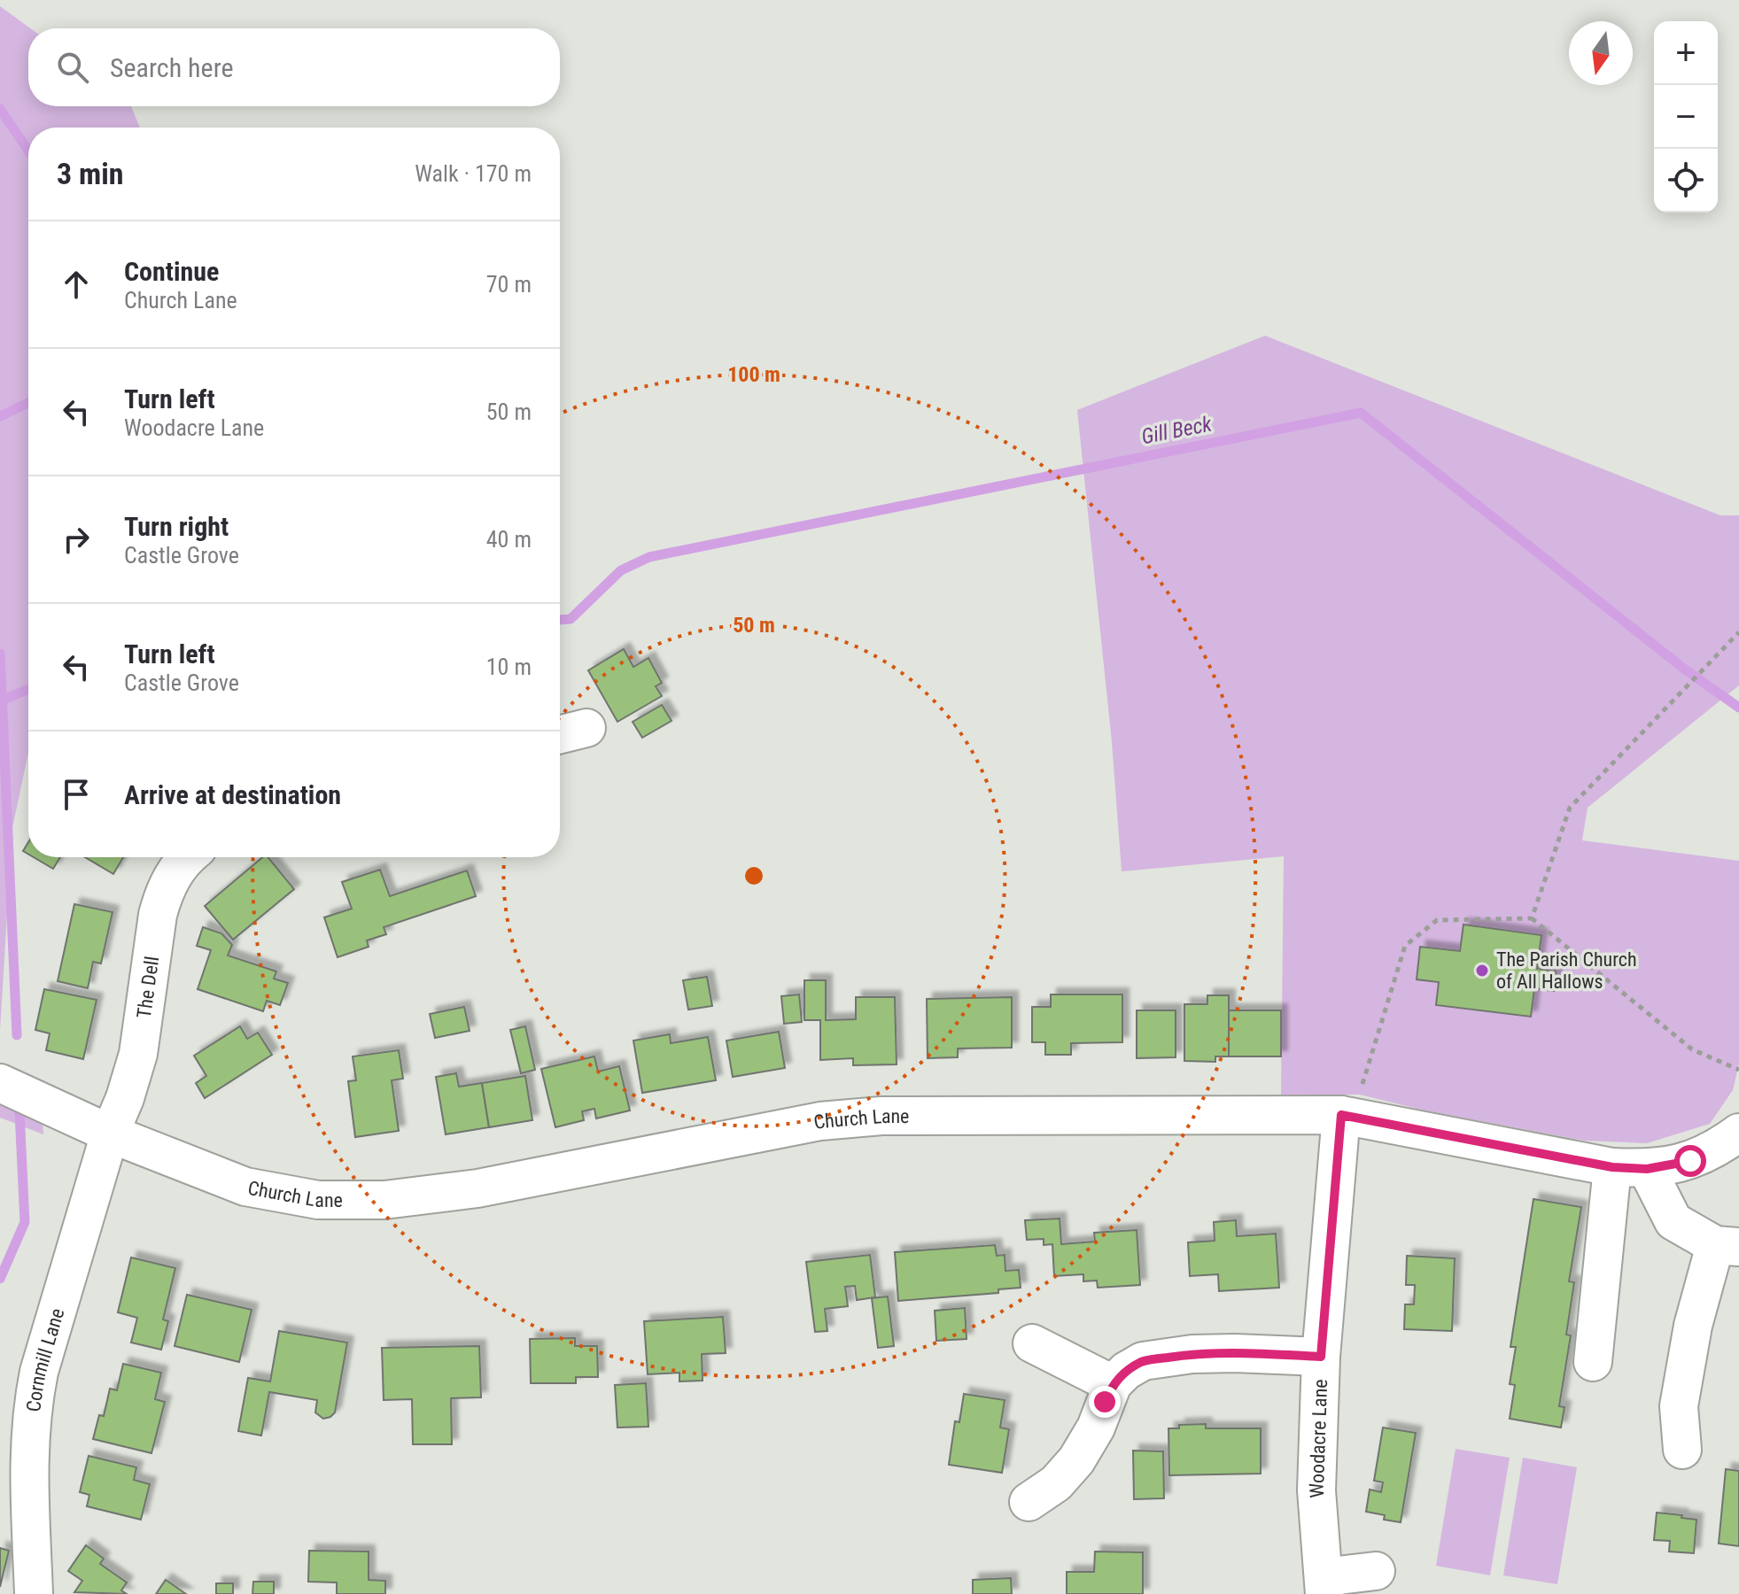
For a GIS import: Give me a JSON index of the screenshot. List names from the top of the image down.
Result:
{
  "streets": {
    "street": [
      "The Dell",
      "Church Lane",
      "Cornmill Lane",
      "Woodacre Lane"
    ]
  },
  "crossings": [
    ["The Dell", "Church Lane"],
    ["The Dell", "Cornmill Lane"],
    ["Church Lane", "Cornmill Lane"],
    ["Church Lane", "Woodacre Lane"]
  ],
  "water": ["Gill Beck"],
  "places": ["The Parish Church of All Hallows"],
  "north": "bottom",
  "page": {
    "map_buttons": ["+", "−"],
    "search": "Search here",
    "heading": ["3 min", "Walk · 170 m"],
    "list": [
      ["Continue", "Church Lane", "70 m"],
      ["Turn left", "Woodacre Lane", "50 m"],
      ["Turn right", "Castle Grove", "40 m"],
      ["Turn left", "Castle Grove", "10 m"],
      "Arrive at destination"
    ]
  },
  "rings": ["100 m", "50 m"]
}
